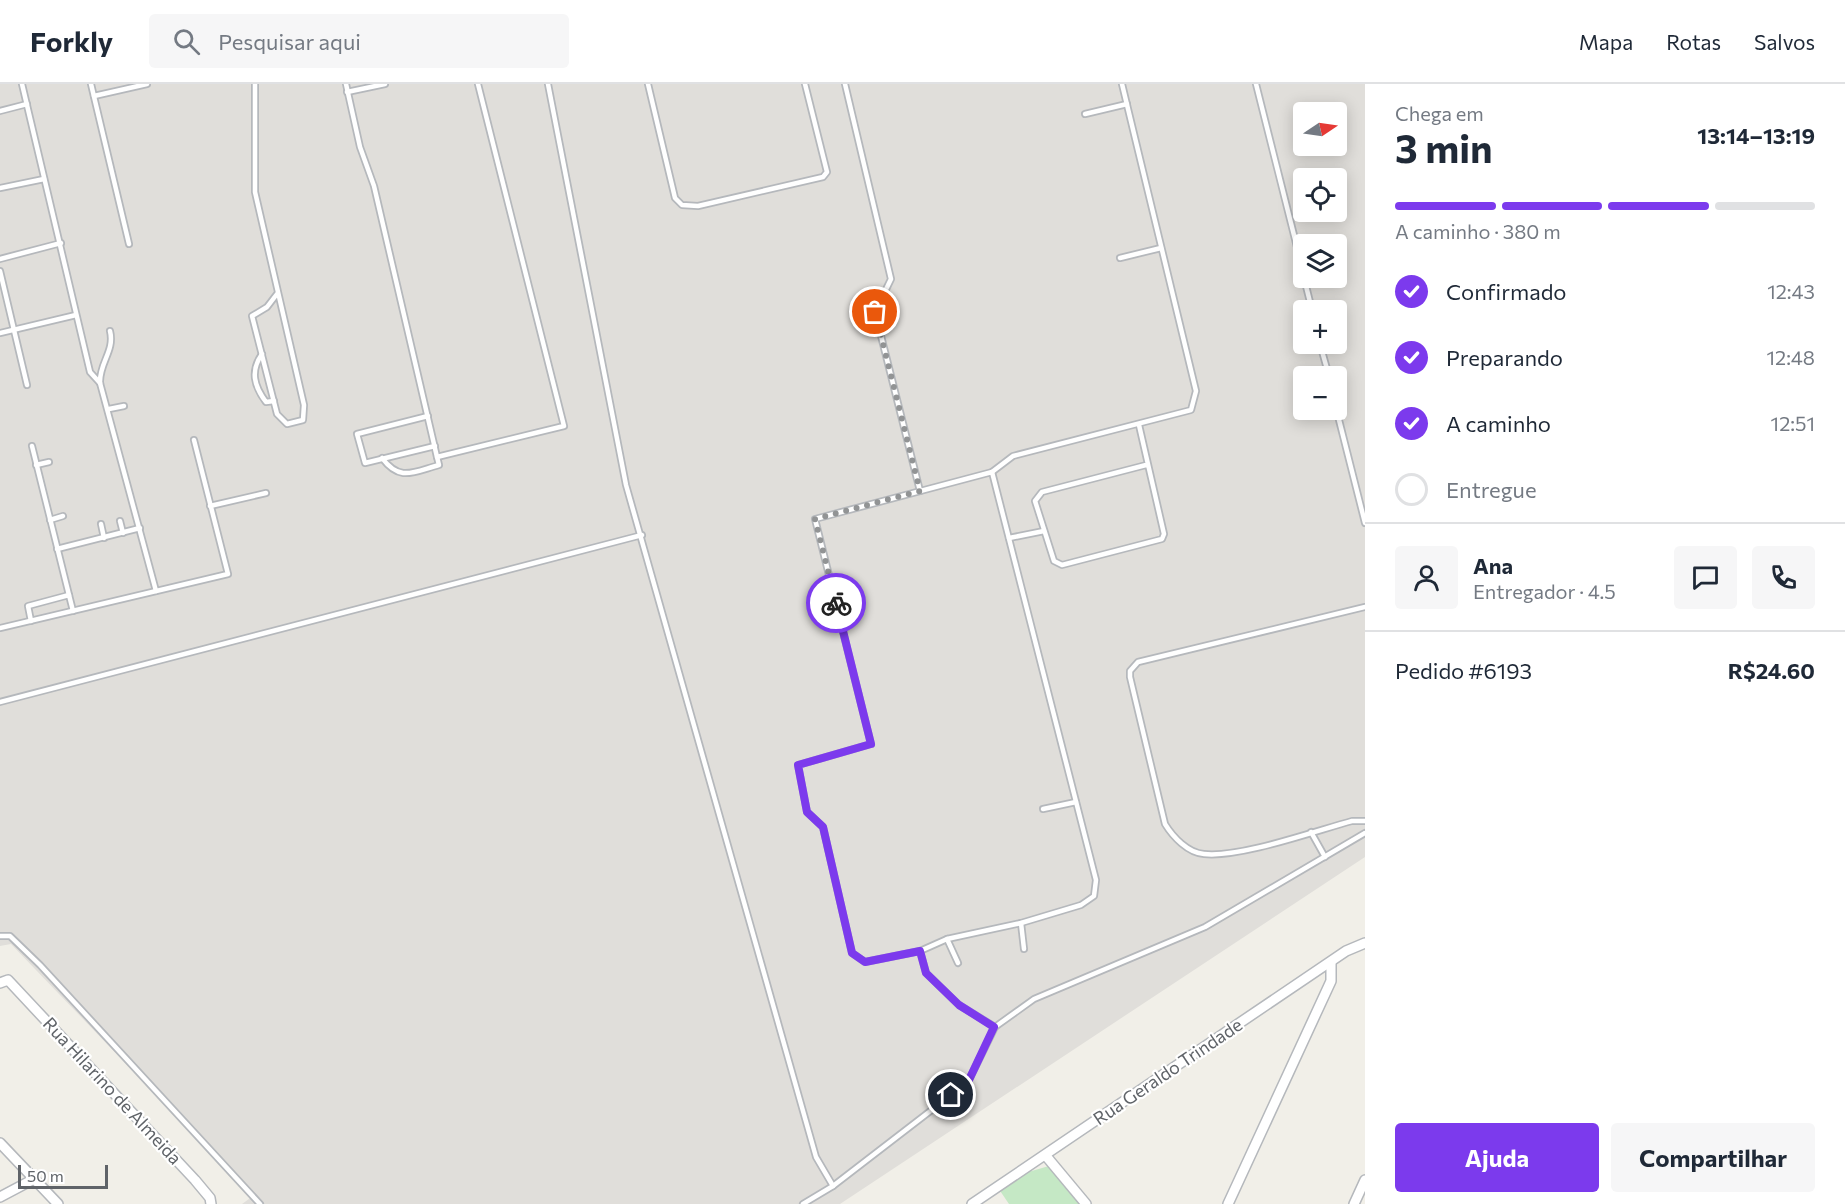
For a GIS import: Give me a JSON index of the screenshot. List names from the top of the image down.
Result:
{
  "streets": {
    "street": ["Rua Geraldo Trindade", "Rua Hilarino de Almeida"]
  },
  "scale_bar": "50 m",
  "north": "right",
  "page": {
    "header": "Forkly",
    "search": "Pesquisar aqui",
    "nav": ["Mapa", "Rotas", "Salvos"],
    "heading": ["3 min", "Chega em", "13:14–13:19"],
    "panel": [
      "Ana",
      "Entregador · 4.5",
      "Pedido #6193",
      "R$24.60"
    ],
    "map_buttons": ["+", "−"],
    "bar": "A caminho · 380 m",
    "list": [
      ["Confirmado", "12:43"],
      ["Preparando", "12:48"],
      ["A caminho", "12:51"],
      "Entregue"
    ],
    "buttons": ["Ajuda", "Compartilhar"],
    "scale": "50 m"
  }
}
